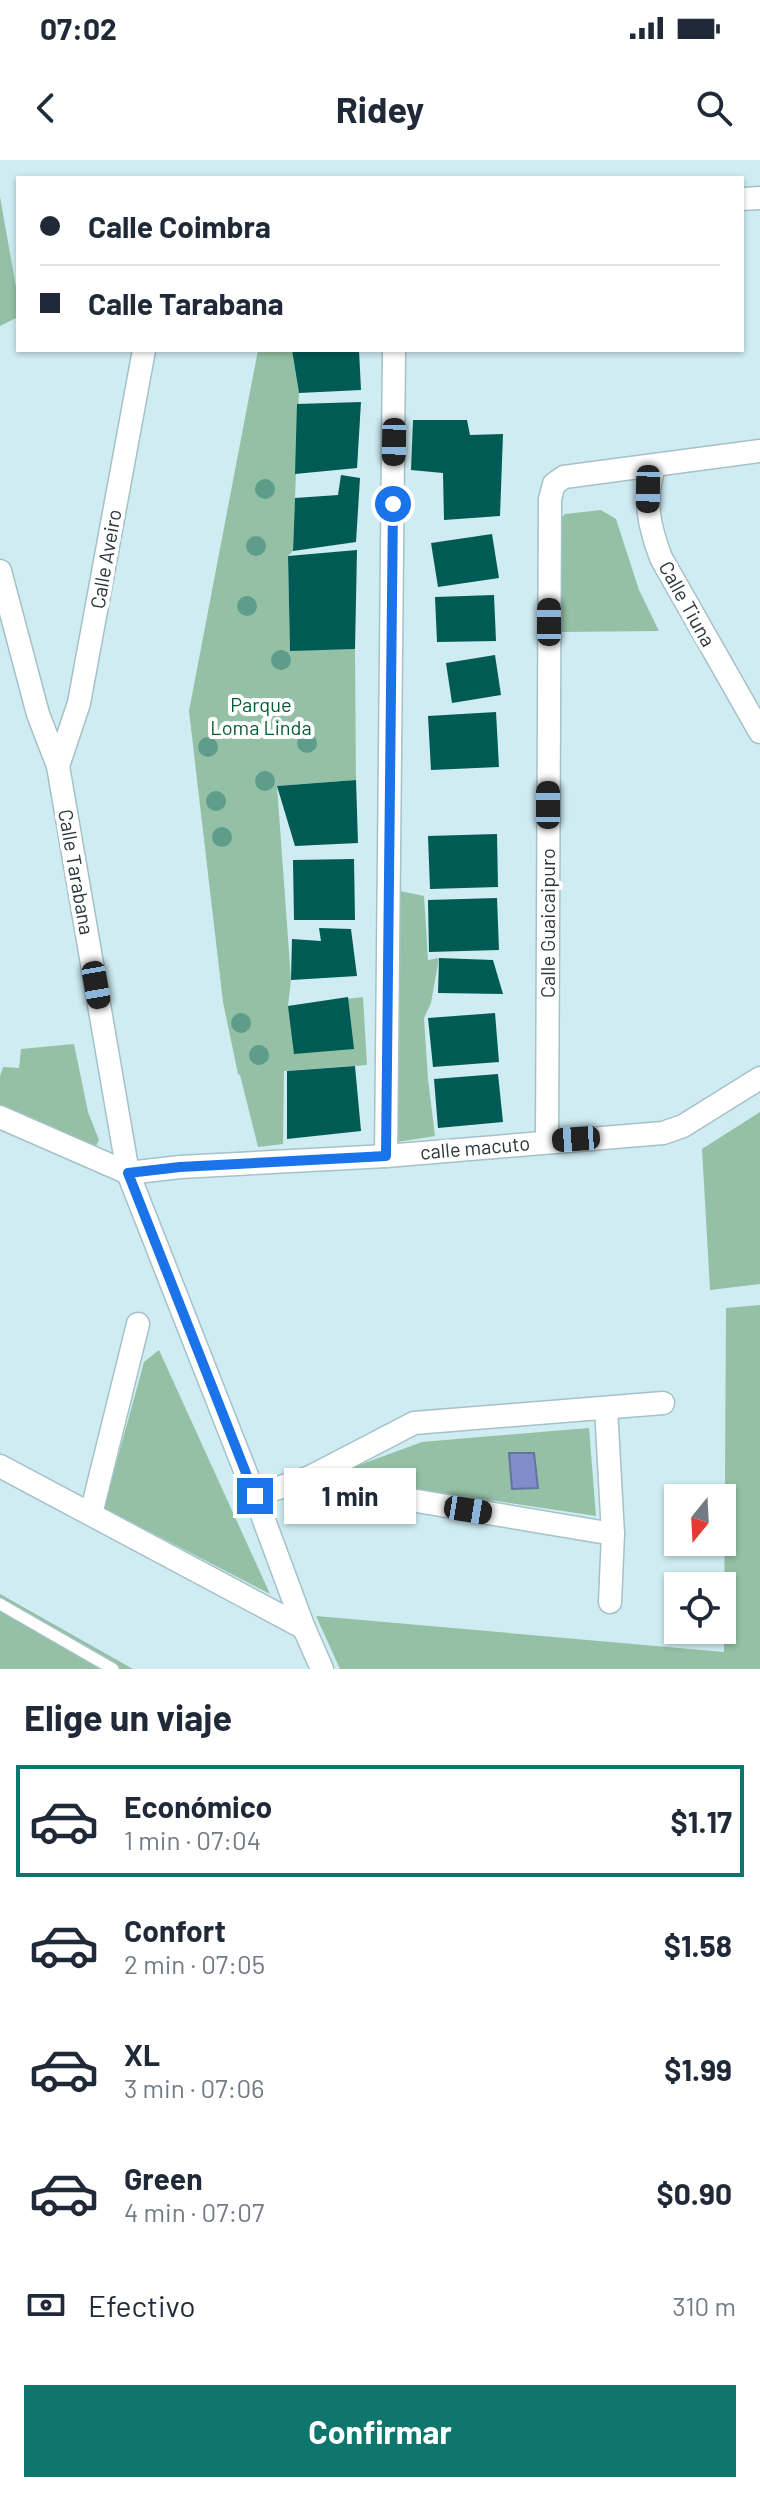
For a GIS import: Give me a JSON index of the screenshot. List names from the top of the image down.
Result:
{
  "streets": {
    "street": [
      "Calle Aveiro",
      "Calle Tiuna",
      "Calle Tarabana",
      "Calle Guaicaipuro",
      "calle macuto"
    ]
  },
  "crossings": [
    ["Calle Aveiro", "Calle Tarabana"],
    ["Calle Tiuna", "Calle Guaicaipuro"],
    ["Calle Tarabana", "calle macuto"],
    ["Calle Guaicaipuro", "calle macuto"]
  ],
  "parks": ["Parque Loma Linda"],
  "north": "bottom",
  "page": {
    "status": "07:02",
    "header": "Ridey",
    "banner": ["Calle Coimbra", "Calle Tarabana"],
    "bubble": "1 min",
    "heading": "Elige un viaje",
    "list": [
      {
        "name": "Económico",
        "note": "1 min · 07:04",
        "value": "$1.17"
      },
      {
        "name": "Confort",
        "note": "2 min · 07:05",
        "value": "$1.58"
      },
      {
        "name": "XL",
        "note": "3 min · 07:06",
        "value": "$1.99"
      },
      {
        "name": "Green",
        "note": "4 min · 07:07",
        "value": "$0.90"
      }
    ],
    "pay": ["Efectivo", "310 m"],
    "buttons": "Confirmar"
  }
}
